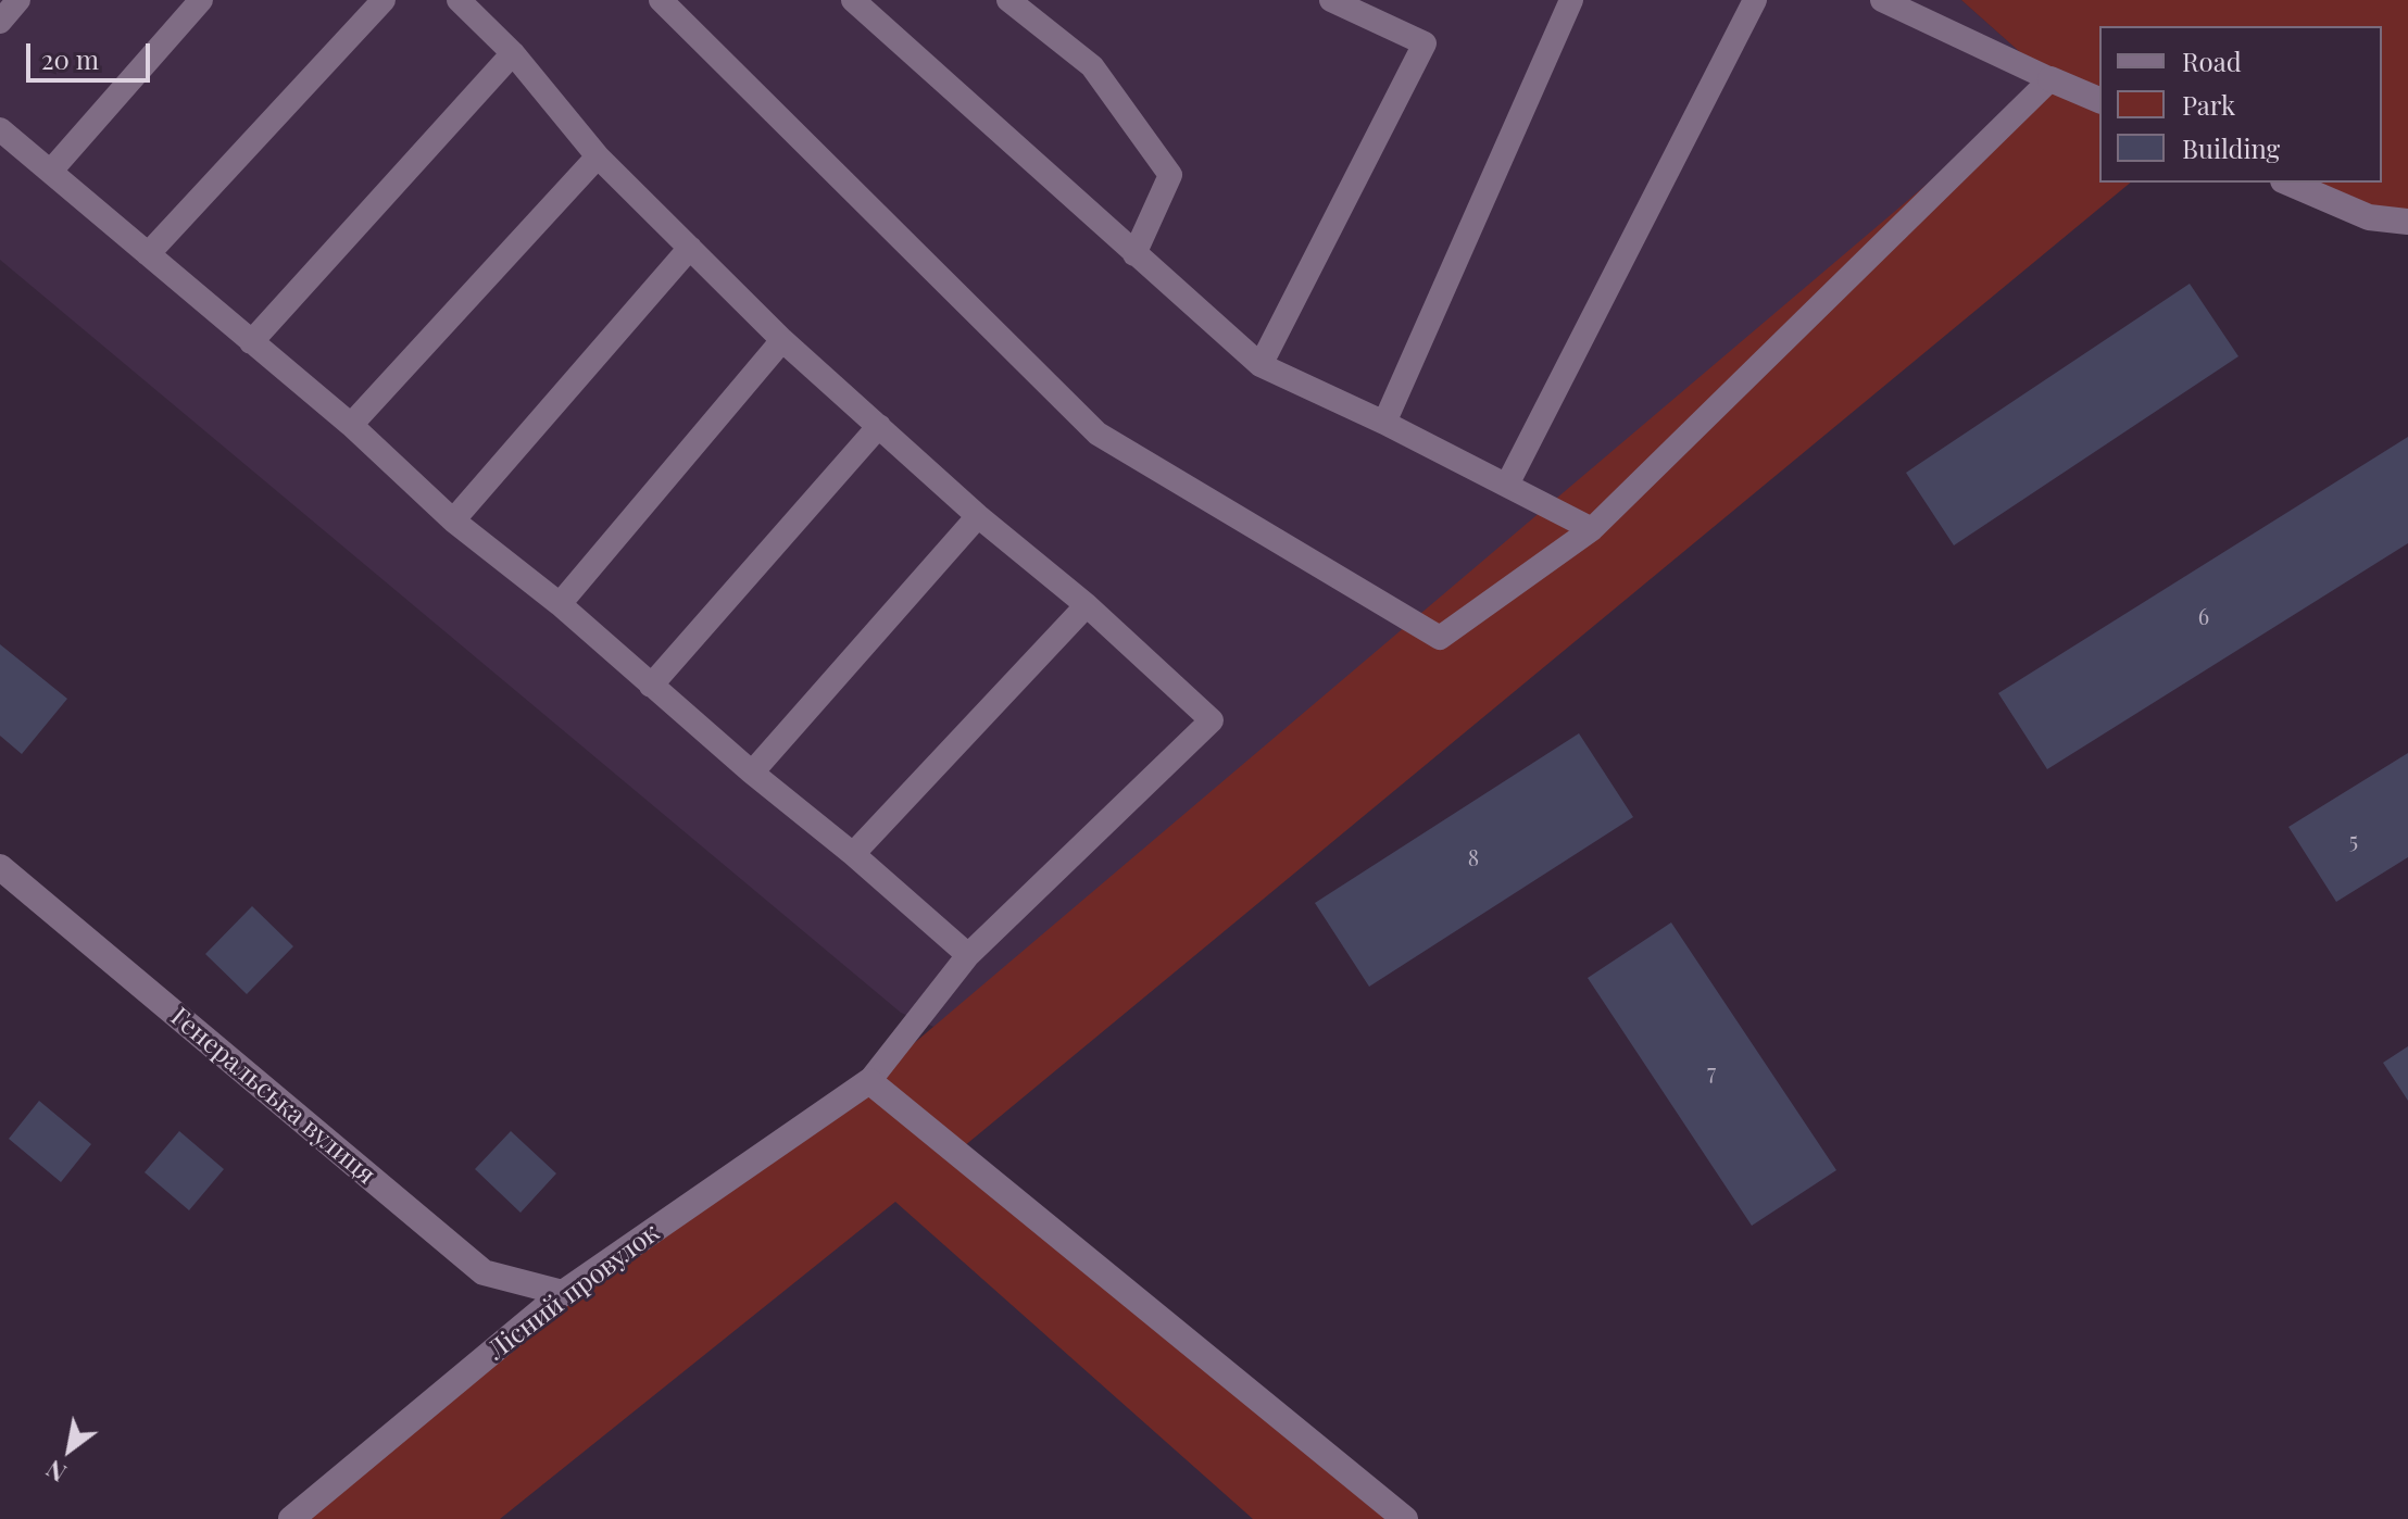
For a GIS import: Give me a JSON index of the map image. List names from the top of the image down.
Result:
{
  "streets": {
    "street": ["Генеральська вулиця", "Лісний провулок"]
  },
  "crossings": [
    ["Генеральська вулиця", "Лісний провулок"]
  ],
  "house_numbers": [
    "6",
    "5",
    "8",
    "7"
  ],
  "legend": ["Road", "Park", "Building"],
  "scale_bar": "20 m",
  "north": "bottom left"
}
